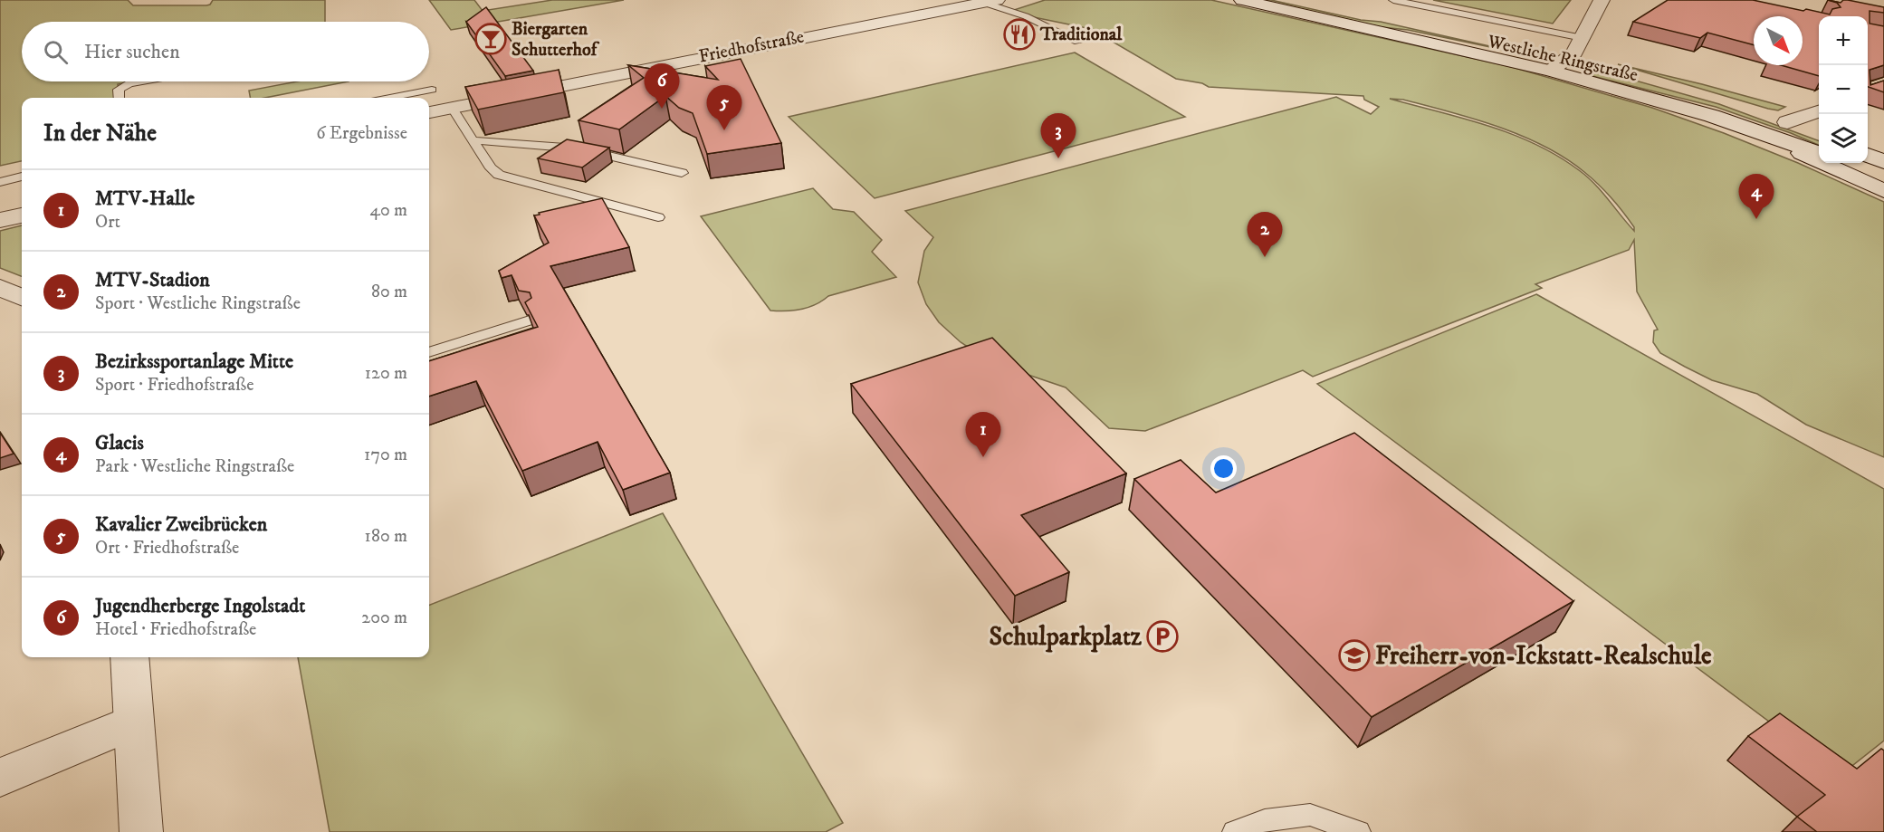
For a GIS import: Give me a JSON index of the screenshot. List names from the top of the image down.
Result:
{
  "streets": {
    "main road": ["Friedhofstraße", "Westliche Ringstraße"]
  },
  "places": {
    "restaurant": ["Traditional"],
    "bar": ["Biergarten Schutterhof"],
    "parking": ["Schulparkplatz"],
    "school or university": ["Freiherr-von-Ickstatt-Realschule"]
  },
  "north": "bottom right",
  "page": {
    "map_buttons": ["+", "−"],
    "search": "Hier suchen",
    "pins": [
      "6",
      "5",
      "3",
      "4",
      "2",
      "1"
    ],
    "heading": ["In der Nähe", "6 Ergebnisse"],
    "list": [
      {
        "mark": "1",
        "name": "MTV-Halle",
        "note": "Ort",
        "value": "40 m"
      },
      {
        "mark": "2",
        "name": "MTV-Stadion",
        "note": "Sport · Westliche Ringstraße",
        "value": "80 m"
      },
      {
        "mark": "3",
        "name": "Bezirkssportanlage Mitte",
        "note": "Sport · Friedhofstraße",
        "value": "120 m"
      },
      {
        "mark": "4",
        "name": "Glacis",
        "note": "Park · Westliche Ringstraße",
        "value": "170 m"
      },
      {
        "mark": "5",
        "name": "Kavalier Zweibrücken",
        "note": "Ort · Friedhofstraße",
        "value": "180 m"
      },
      {
        "mark": "6",
        "name": "Jugendherberge Ingolstadt",
        "note": "Hotel · Friedhofstraße",
        "value": "200 m"
      }
    ]
  }
}
